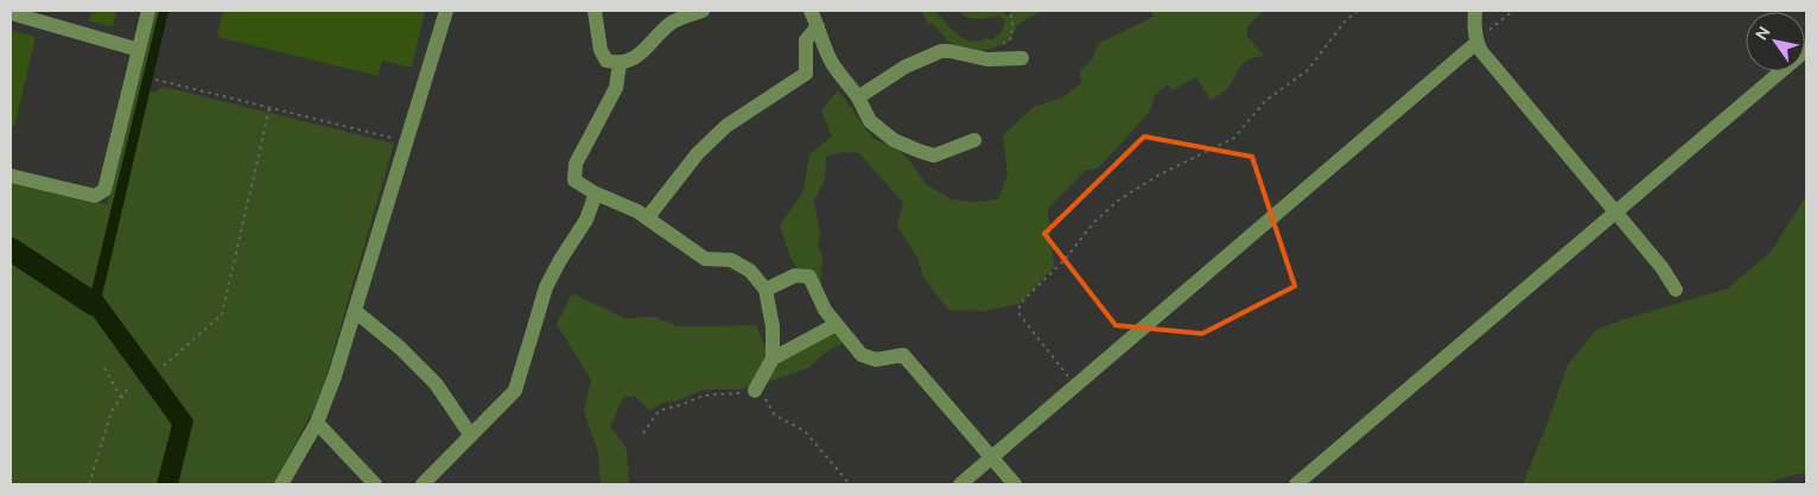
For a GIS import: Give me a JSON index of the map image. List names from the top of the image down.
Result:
{
  "north": "top left"
}
